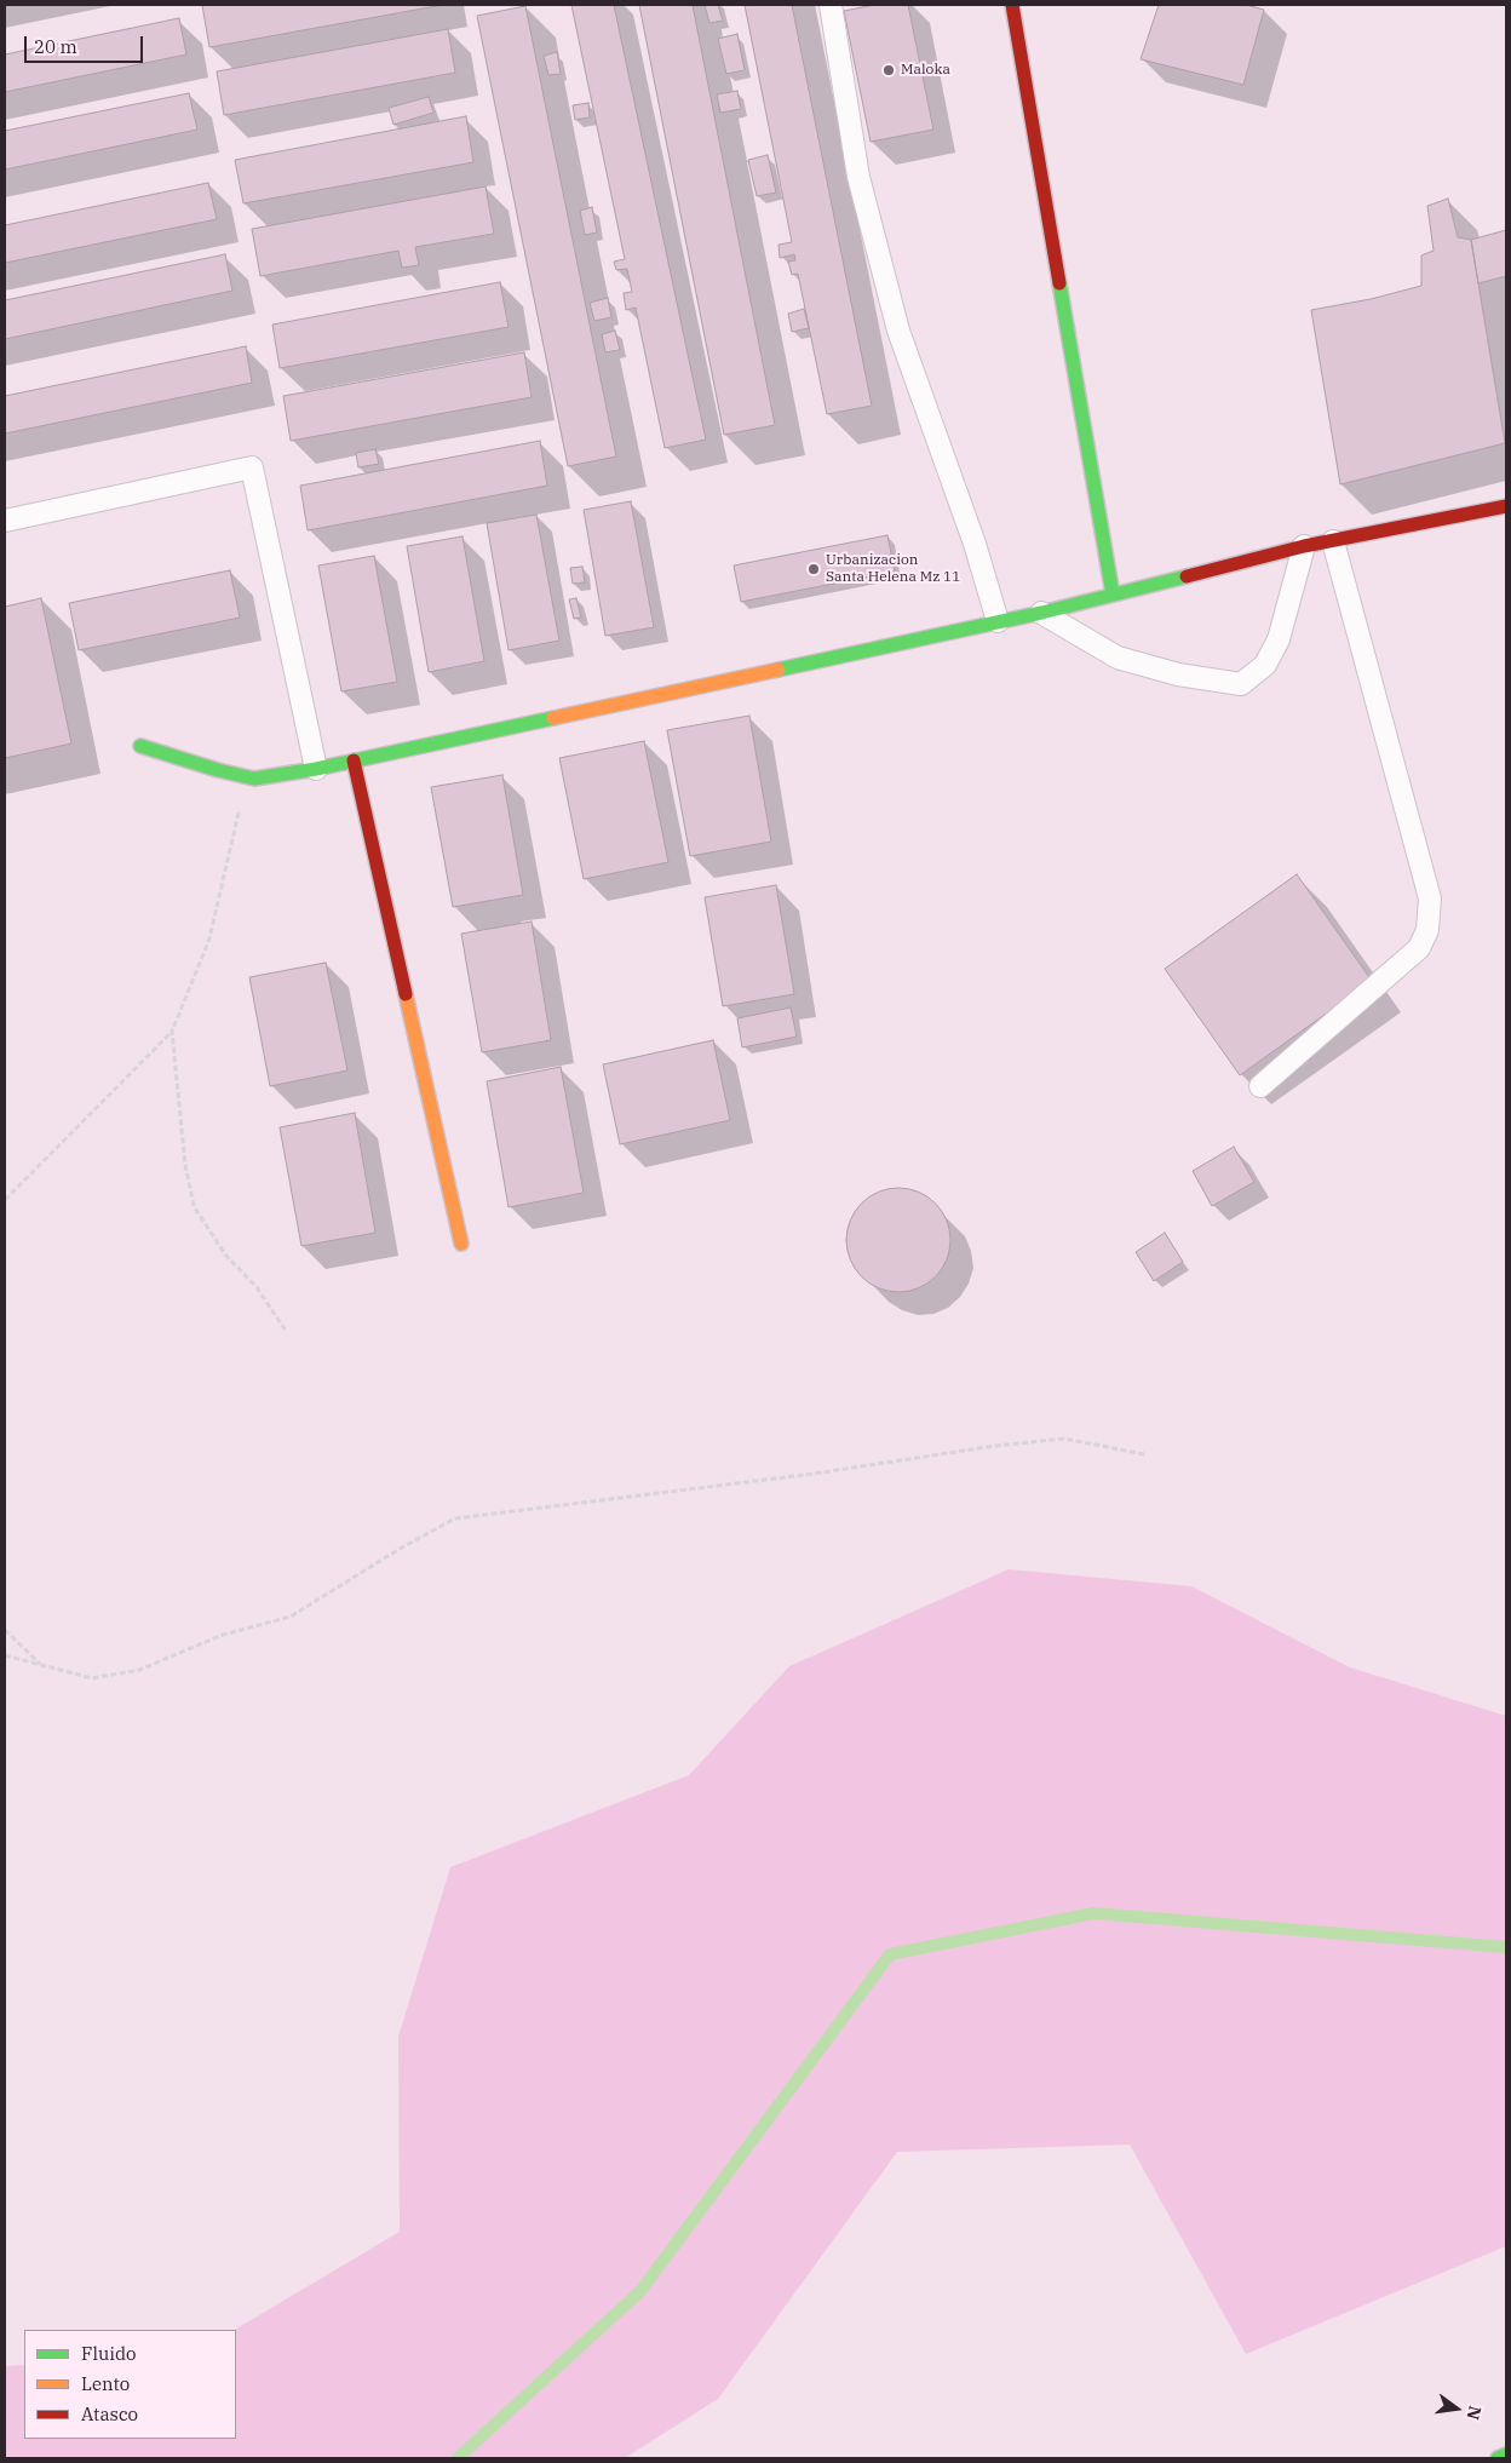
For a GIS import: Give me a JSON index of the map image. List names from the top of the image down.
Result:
{
  "places": ["Maloka", "Urbanizacion Santa Helena Mz 11"],
  "legend": ["Fluido", "Lento", "Atasco"],
  "scale_bar": "20 m",
  "north": "right"
}
